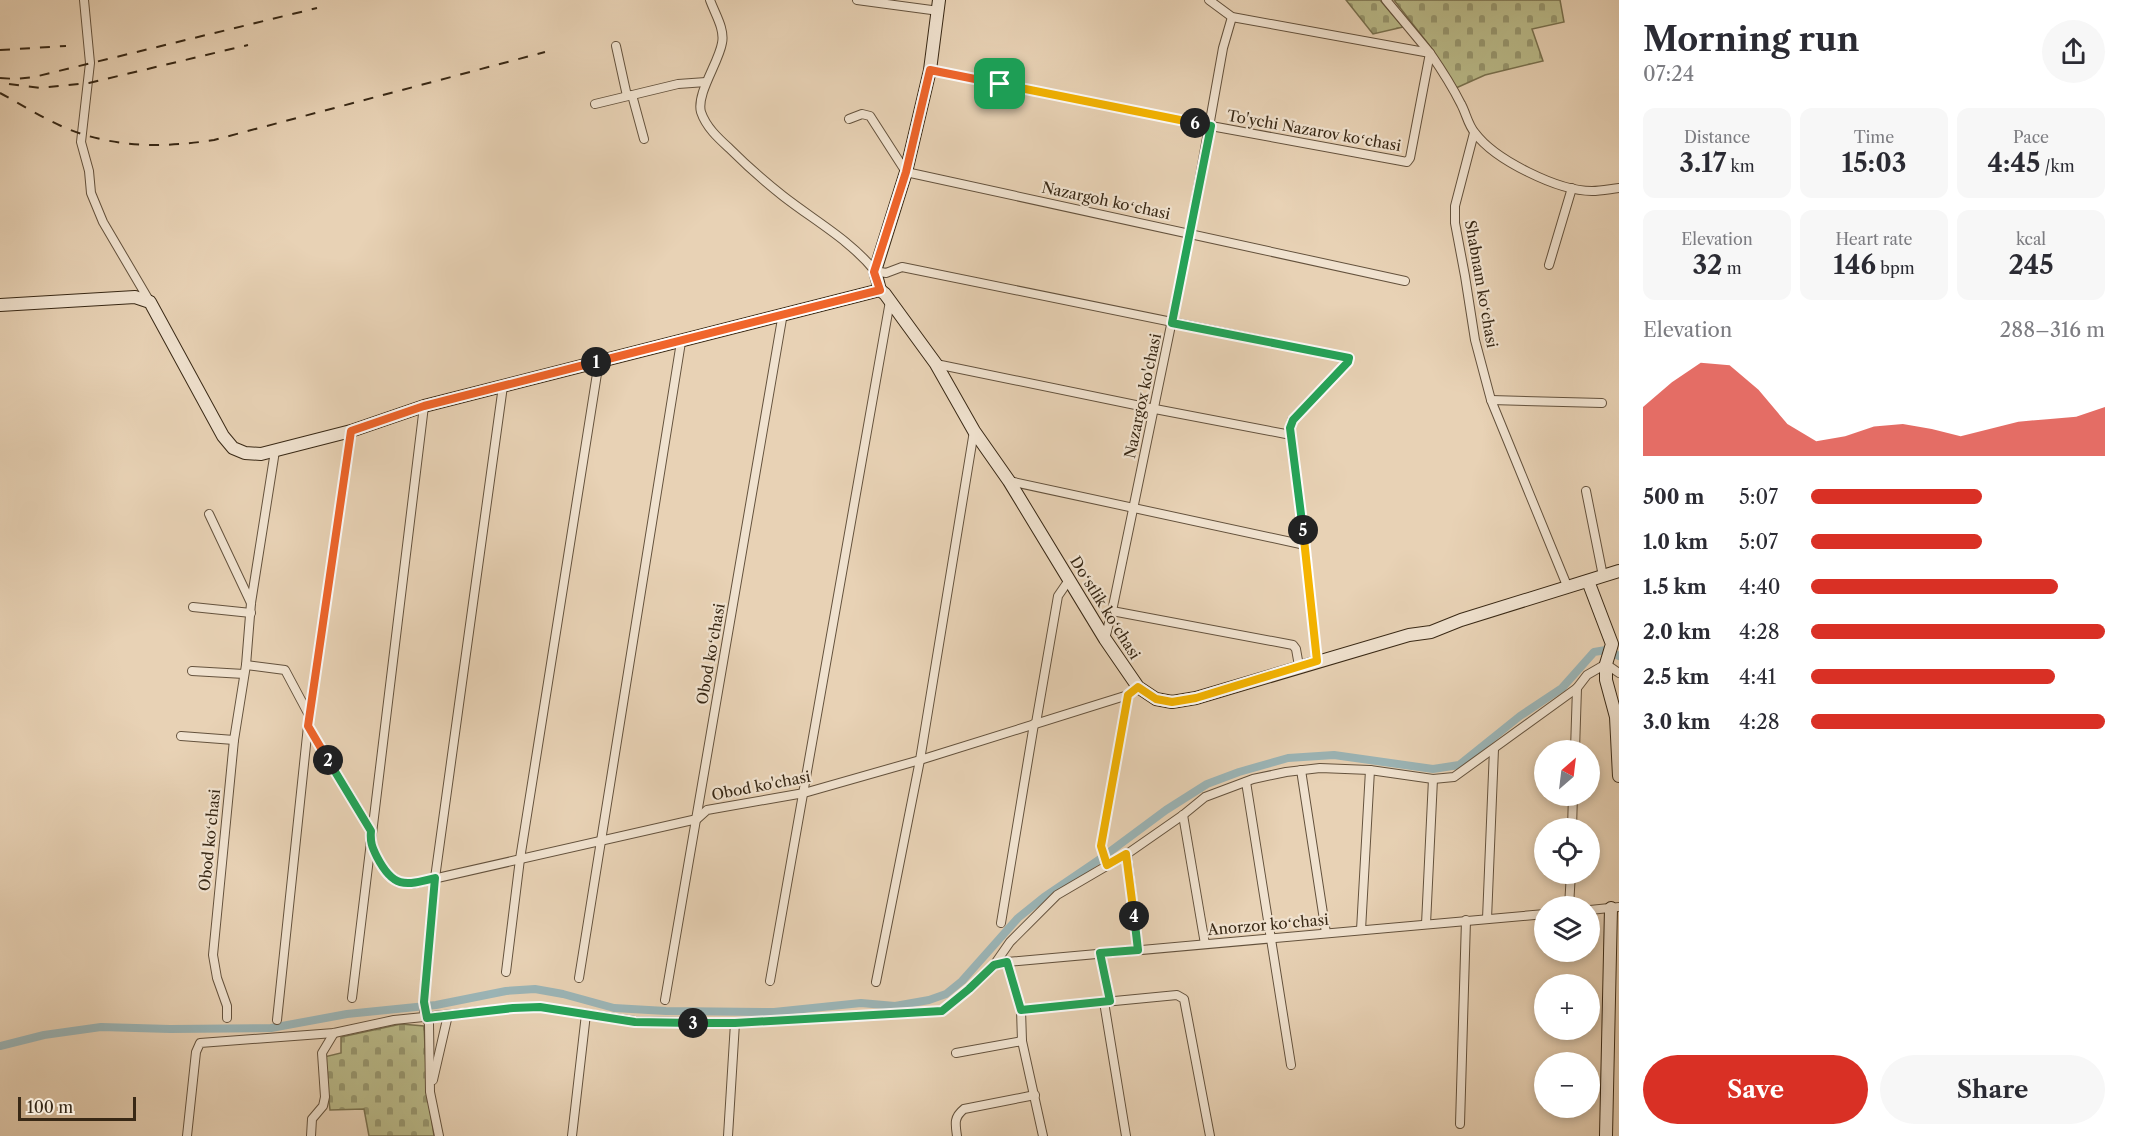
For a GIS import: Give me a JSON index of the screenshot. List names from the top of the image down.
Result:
{
  "streets": {
    "street": [
      "To'ychi Nazarov koʻchasi",
      "Nazargoh koʻchasi",
      "Shabnam koʻchasi",
      "Nazargox ko'chasi",
      "Doʻstlik koʻchasi",
      "Obod koʻchasi",
      "Obod ko'chasi",
      "Anorzor koʻchasi"
    ]
  },
  "crossings": [
    ["To'ychi Nazarov koʻchasi", "Nazargox ko'chasi"],
    ["Nazargoh koʻchasi", "Nazargox ko'chasi"],
    ["Shabnam koʻchasi", "Doʻstlik koʻchasi"],
    ["Nazargox ko'chasi", "Doʻstlik koʻchasi"],
    ["Doʻstlik koʻchasi", "Obod ko'chasi"],
    ["Obod koʻchasi", "Obod ko'chasi"]
  ],
  "scale_bar": "100 m",
  "north": "top right",
  "page": {
    "heading": ["Morning run", "07:24"],
    "stats": [
      ["Distance", "3.17 km"],
      ["Time", "15:03"],
      ["Pace", "4:45 /km"],
      ["Elevation", "32 m"],
      ["Heart rate", "146 bpm"],
      ["kcal", "245"]
    ],
    "pins": [
      "6",
      "1",
      "5",
      "2",
      "4",
      "3"
    ],
    "chart": ["Elevation", "288–316 m"],
    "list": [
      {
        "name": "500 m",
        "note": "5:07"
      },
      {
        "name": "1.0 km",
        "note": "5:07"
      },
      {
        "name": "1.5 km",
        "note": "4:40"
      },
      {
        "name": "2.0 km",
        "note": "4:28"
      },
      {
        "name": "2.5 km",
        "note": "4:41"
      },
      {
        "name": "3.0 km",
        "note": "4:28"
      }
    ],
    "map_buttons": ["+", "−"],
    "buttons": ["Save", "Share"],
    "scale": "100 m"
  }
}
